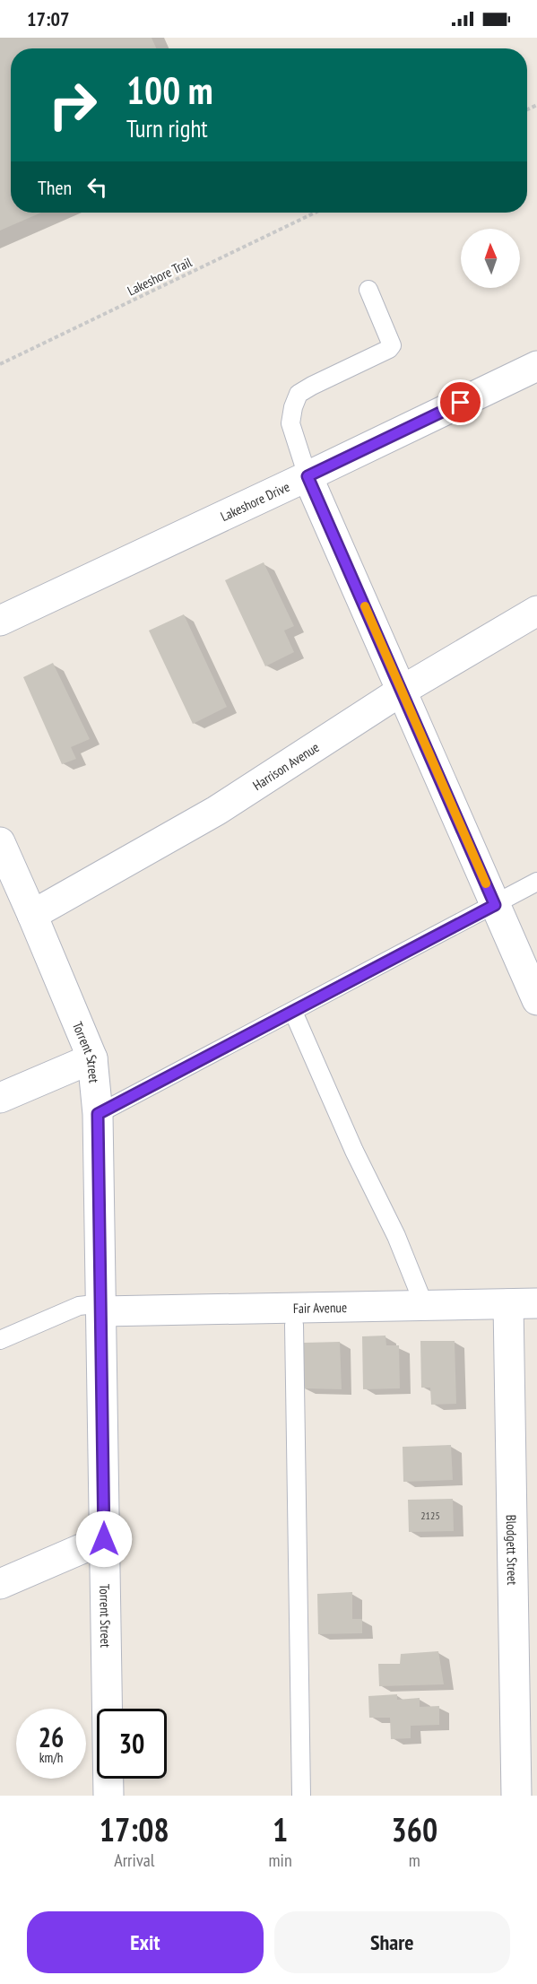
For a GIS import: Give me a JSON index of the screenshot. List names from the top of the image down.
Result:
{
  "streets": {
    "street": [
      "Lakeshore Drive",
      "Harrison Avenue",
      "Torrent Street",
      "Fair Avenue",
      "Blodgett Street"
    ],
    "path": ["Lakeshore Trail"]
  },
  "crossings": [
    ["Harrison Avenue", "Torrent Street"],
    ["Torrent Street", "Fair Avenue"],
    ["Fair Avenue", "Blodgett Street"]
  ],
  "house_numbers": ["2125"],
  "north": "top",
  "page": {
    "status": "17:07",
    "turn": ["100 m", "Turn right"],
    "then": "Then",
    "speed": "26 km/h",
    "limit": "30",
    "eta": [
      "17:08",
      "Arrival",
      "1",
      "min",
      "360",
      "m"
    ],
    "buttons": ["Exit", "Share"]
  }
}
